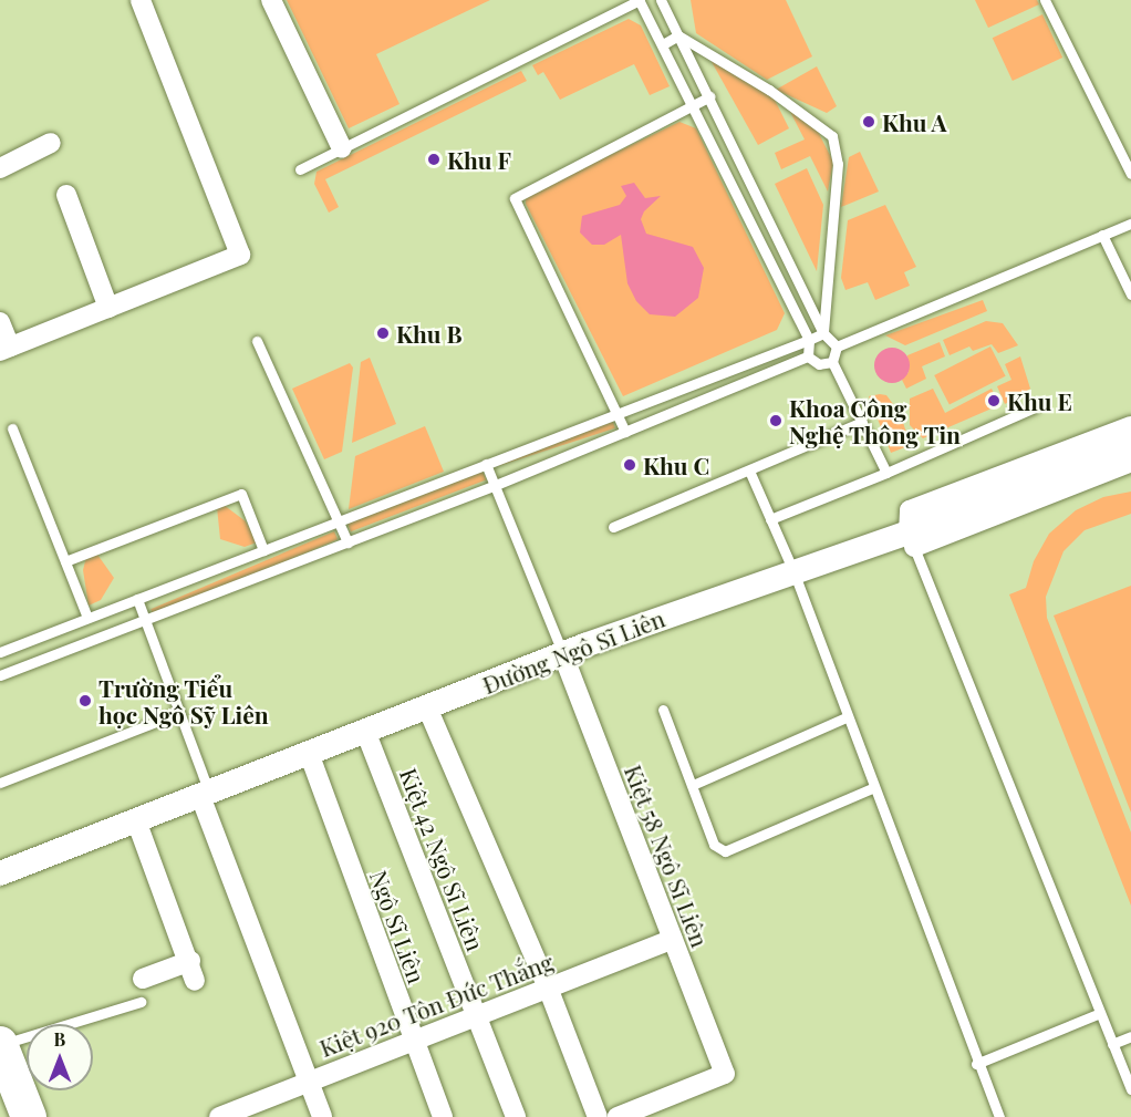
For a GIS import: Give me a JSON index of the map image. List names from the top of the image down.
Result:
{
  "streets": {
    "street": [
      "Đường Ngô Sĩ Liên",
      "Kiệt 58 Ngô Sĩ Liên",
      "Kiệt 42 Ngô Sĩ Liên",
      "Ngô Sĩ Liên",
      "Kiệt 920 Tôn Đức Thắng"
    ]
  },
  "crossings": [
    ["Đường Ngô Sĩ Liên", "Kiệt 58 Ngô Sĩ Liên"],
    ["Đường Ngô Sĩ Liên", "Kiệt 42 Ngô Sĩ Liên"],
    ["Đường Ngô Sĩ Liên", "Ngô Sĩ Liên"],
    ["Kiệt 58 Ngô Sĩ Liên", "Kiệt 920 Tôn Đức Thắng"],
    ["Kiệt 42 Ngô Sĩ Liên", "Kiệt 920 Tôn Đức Thắng"],
    ["Ngô Sĩ Liên", "Kiệt 920 Tôn Đức Thắng"]
  ],
  "places": [
    "Khu A",
    "Khu F",
    "Khu B",
    "Khu E",
    "Khoa Công Nghệ Thông Tin",
    "Khu C",
    "Trường Tiểu học Ngô Sỹ Liên"
  ],
  "north": "top"
}
